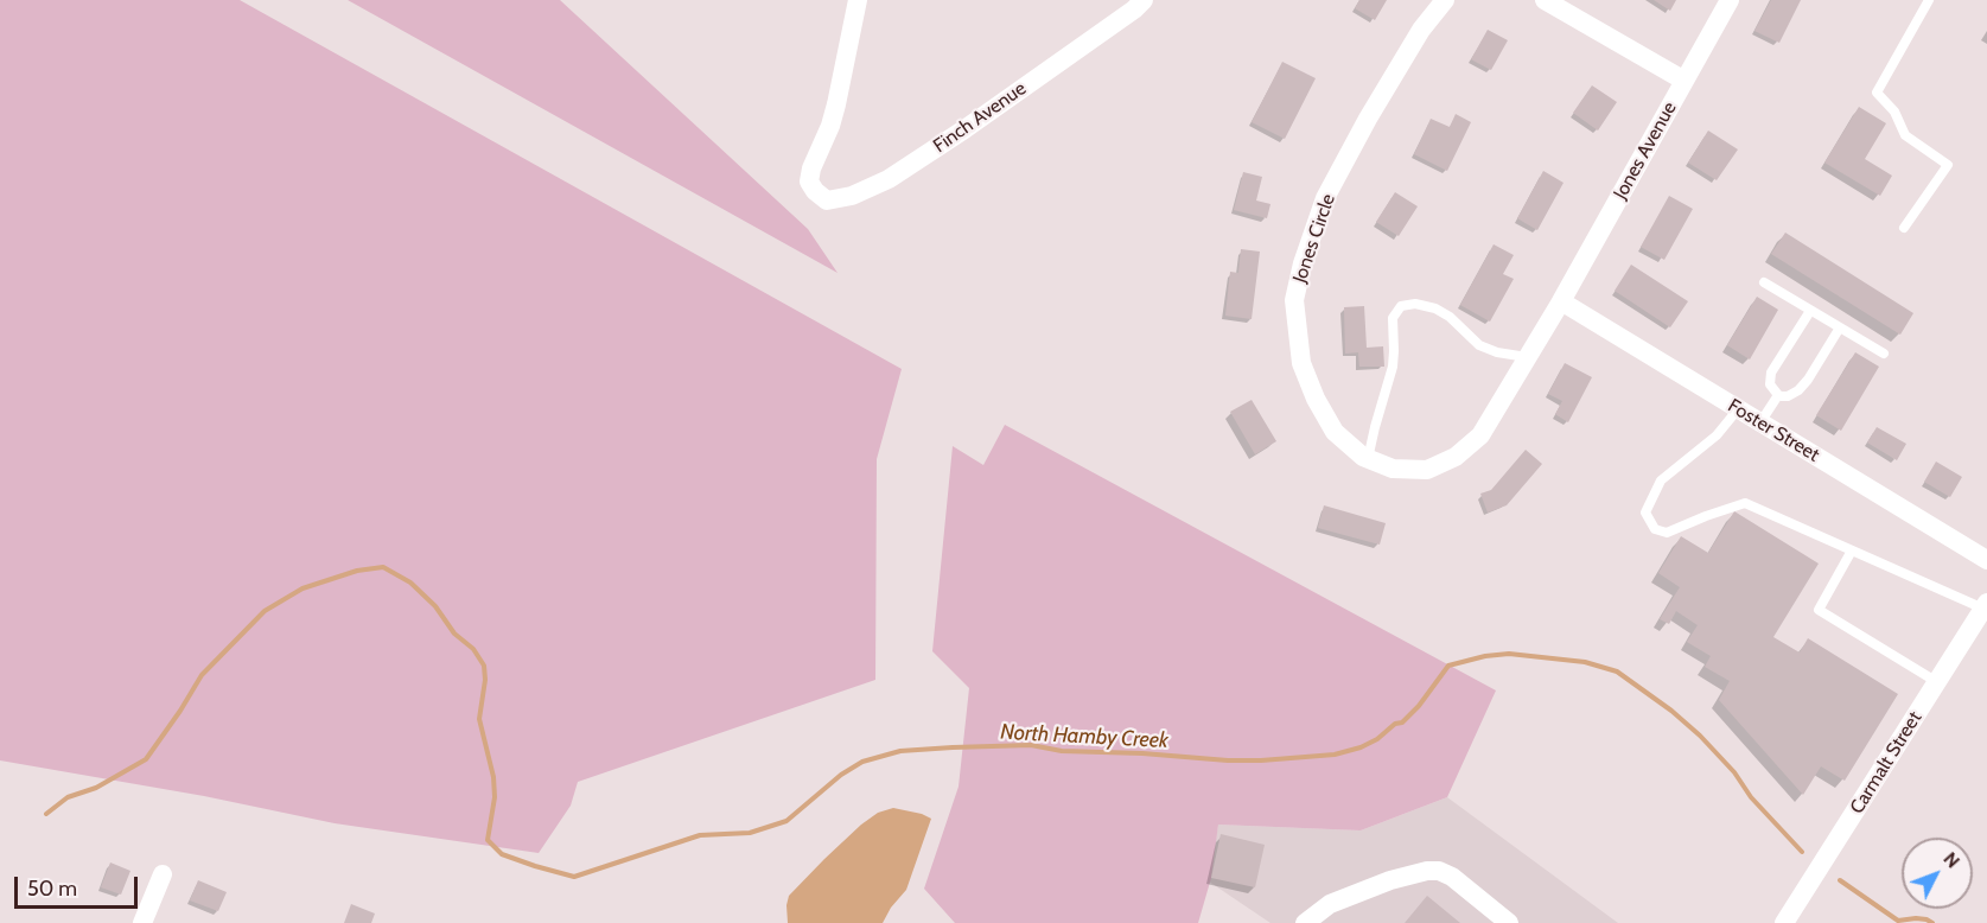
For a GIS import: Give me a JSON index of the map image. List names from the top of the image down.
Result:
{
  "streets": {
    "street": [
      "Finch Avenue",
      "Jones Avenue",
      "Jones Circle",
      "Foster Street",
      "Carmalt Street"
    ]
  },
  "crossings": [
    ["Jones Avenue", "Jones Circle"],
    ["Jones Avenue", "Foster Street"],
    ["Jones Circle", "Foster Street"]
  ],
  "water": ["North Hamby Creek"],
  "scale_bar": "50 m",
  "north": "top right"
}
